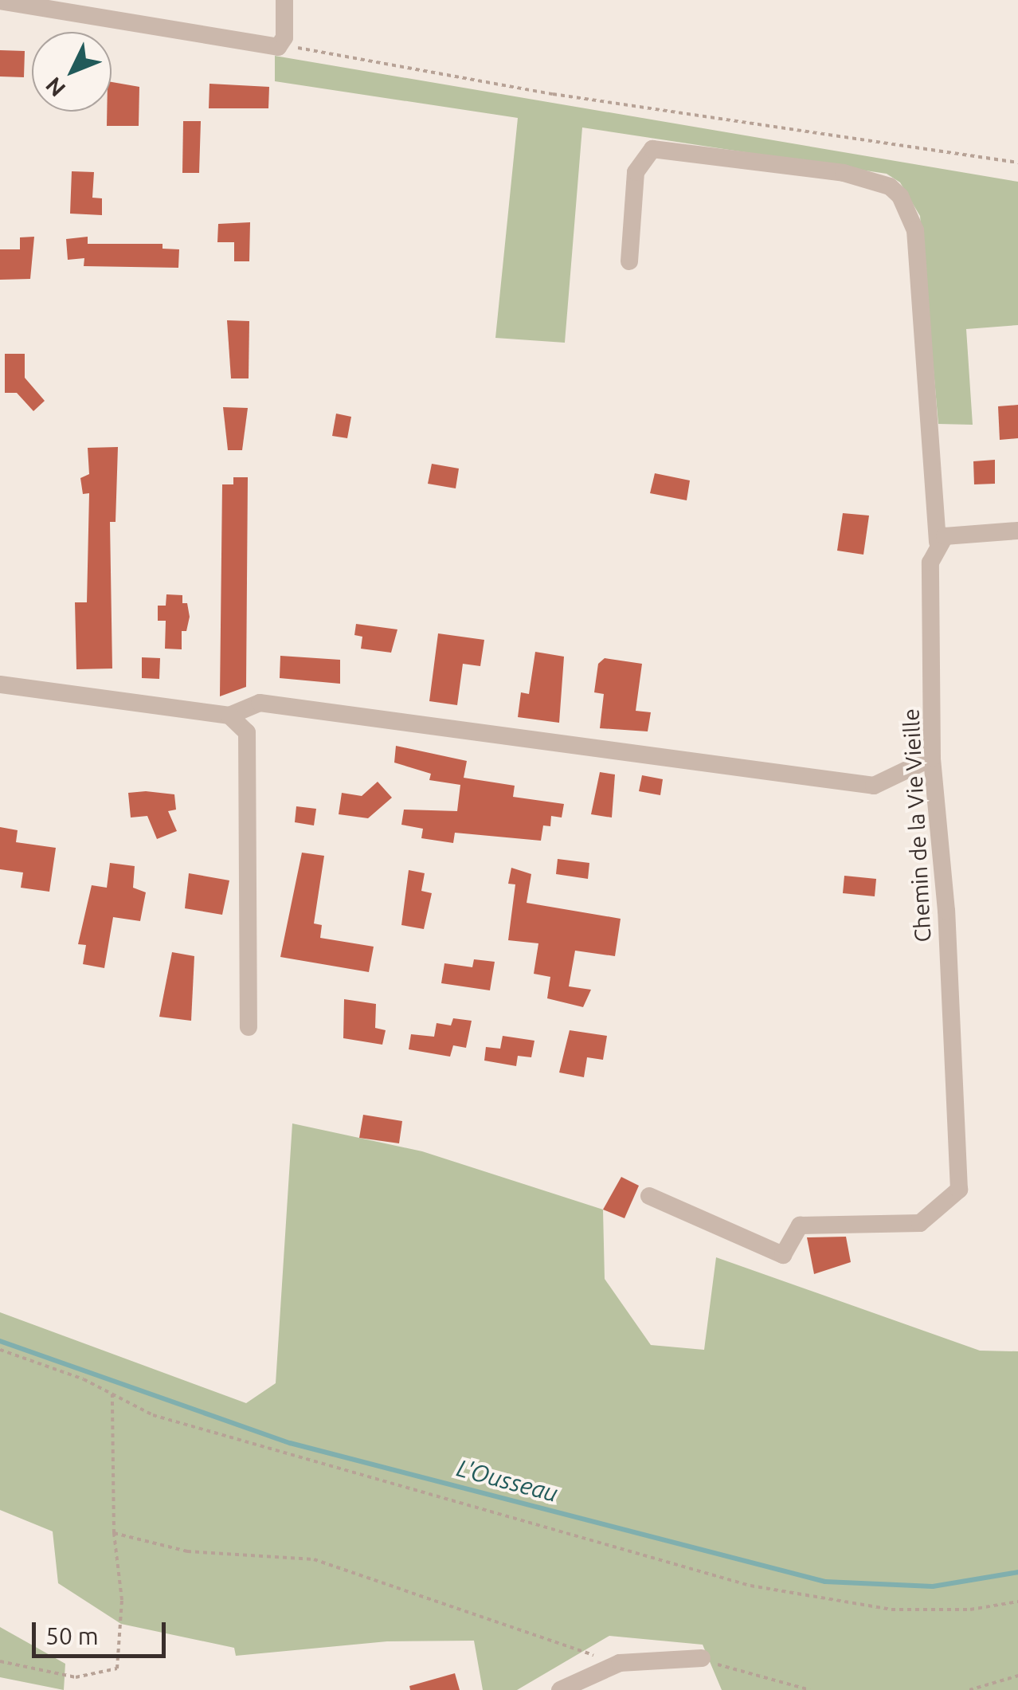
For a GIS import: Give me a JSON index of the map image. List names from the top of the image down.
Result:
{
  "streets": {
    "street": ["Chemin de la Vie Vieille"]
  },
  "water": ["L'Ousseau"],
  "scale_bar": "50 m",
  "north": "bottom left"
}
